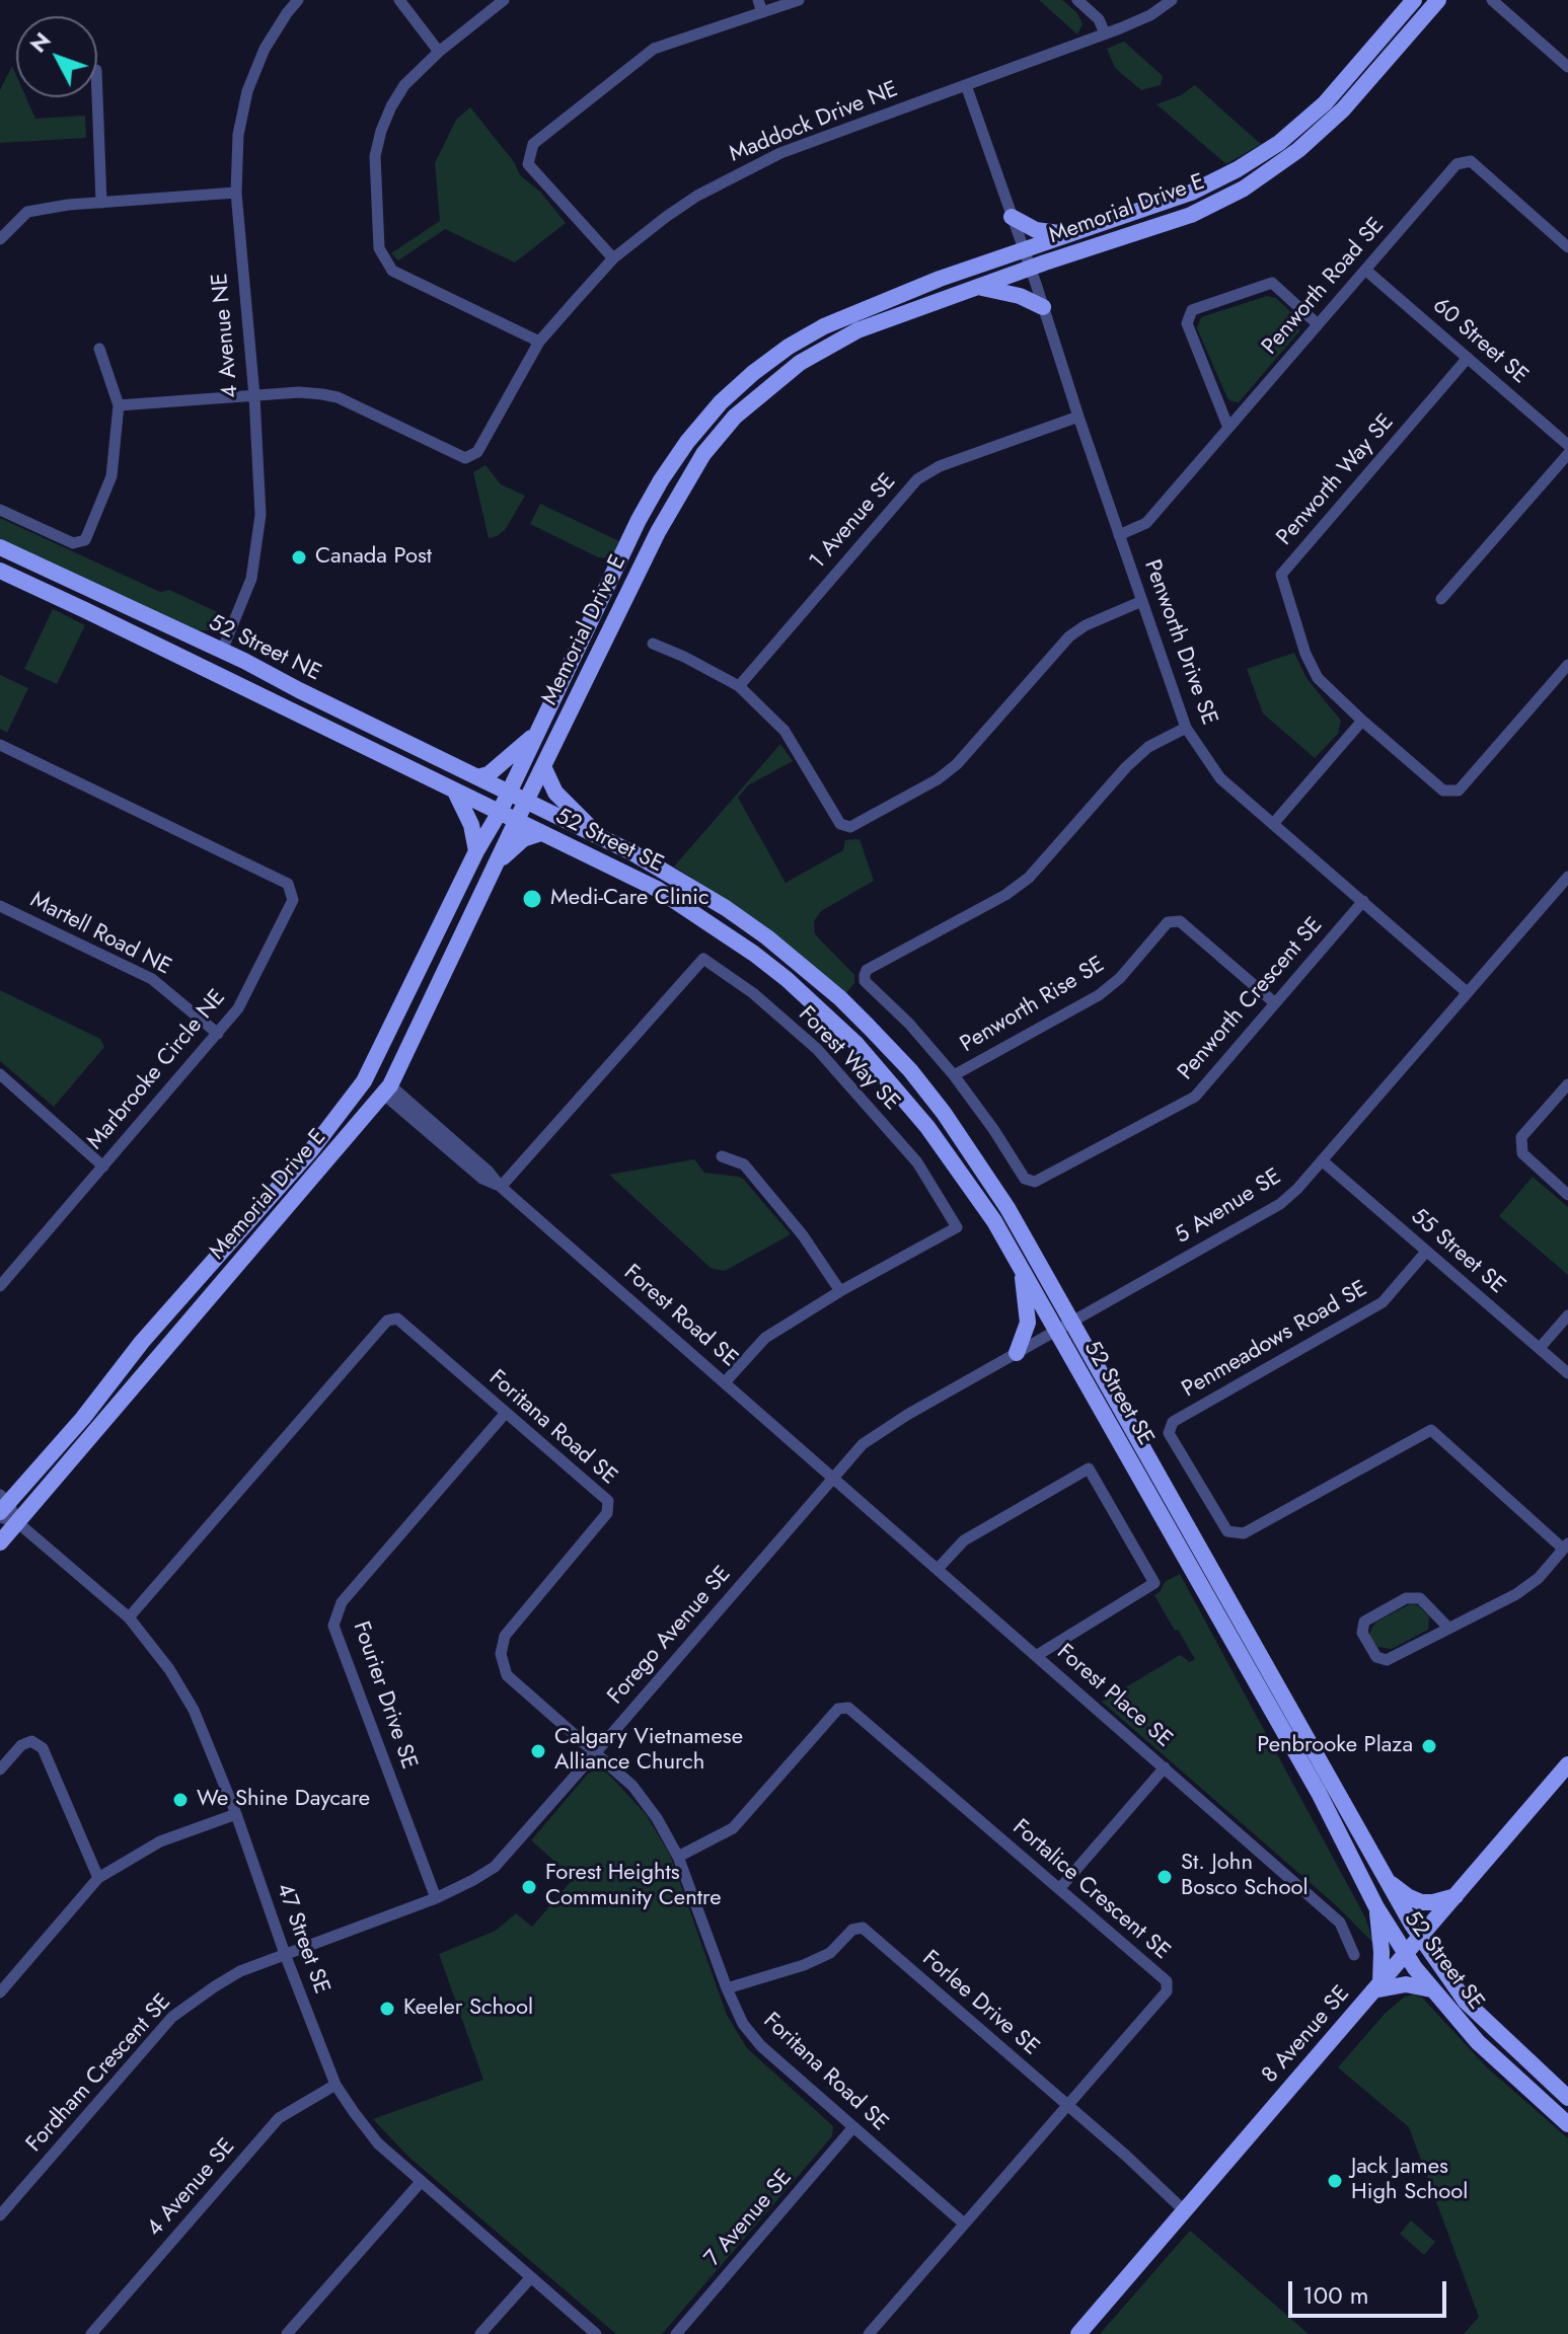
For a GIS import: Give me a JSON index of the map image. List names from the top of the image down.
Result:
{
  "streets": {
    "main road": [
      "Memorial Drive E",
      "4 Avenue NE",
      "52 Street NE",
      "52 Street SE",
      "8 Avenue SE"
    ],
    "street": [
      "Maddock Drive NE",
      "Penworth Road SE",
      "60 Street SE",
      "Penworth Way SE",
      "1 Avenue SE",
      "Penworth Drive SE",
      "Martell Road NE",
      "Penworth Crescent SE",
      "Penworth Rise SE",
      "Forest Way SE",
      "Marbrooke Circle NE",
      "5 Avenue SE",
      "55 Street SE",
      "Forest Road SE",
      "Penmeadows Road SE",
      "Foritana Road SE",
      "Forego Avenue SE",
      "Fourier Drive SE",
      "Forest Place SE",
      "Fortalice Crescent SE",
      "47 Street SE",
      "Forlee Drive SE",
      "Fordham Crescent SE",
      "4 Avenue SE",
      "7 Avenue SE"
    ]
  },
  "crossings": [
    ["Maddock Drive NE", "4 Avenue NE"],
    ["Maddock Drive NE", "Penworth Drive SE"],
    ["Memorial Drive E", "Penworth Drive SE"],
    ["Memorial Drive E", "52 Street NE"],
    ["Memorial Drive E", "52 Street SE"],
    ["Memorial Drive E", "Forest Road SE"],
    ["Memorial Drive E", "47 Street SE"],
    ["Penworth Road SE", "60 Street SE"],
    ["Penworth Road SE", "Penworth Drive SE"],
    ["4 Avenue NE", "52 Street NE"],
    ["60 Street SE", "Penworth Way SE"],
    ["1 Avenue SE", "Penworth Drive SE"],
    ["Penworth Drive SE", "Penworth Crescent SE"],
    ["Penworth Drive SE", "5 Avenue SE"],
    ["52 Street NE", "52 Street SE"],
    ["52 Street SE", "5 Avenue SE"],
    ["52 Street SE", "8 Avenue SE"],
    ["Martell Road NE", "Marbrooke Circle NE"],
    ["Penworth Crescent SE", "Penworth Rise SE"],
    ["Forest Way SE", "Forest Road SE"],
    ["5 Avenue SE", "55 Street SE"],
    ["5 Avenue SE", "Forest Road SE"],
    ["5 Avenue SE", "Forego Avenue SE"],
    ["5 Avenue SE", "Forest Place SE"],
    ["55 Street SE", "Penmeadows Road SE"],
    ["Forest Road SE", "Forego Avenue SE"],
    ["Forest Road SE", "Forest Place SE"],
    ["Foritana Road SE", "Forego Avenue SE"],
    ["Foritana Road SE", "Fourier Drive SE"],
    ["Foritana Road SE", "Fortalice Crescent SE"],
    ["Foritana Road SE", "47 Street SE"],
    ["Foritana Road SE", "Forlee Drive SE"],
    ["Foritana Road SE", "7 Avenue SE"],
    ["Forego Avenue SE", "Fourier Drive SE"],
    ["Forego Avenue SE", "Forest Place SE"],
    ["Forego Avenue SE", "47 Street SE"],
    ["Forego Avenue SE", "Fordham Crescent SE"],
    ["Fortalice Crescent SE", "Forlee Drive SE"],
    ["47 Street SE", "Fordham Crescent SE"],
    ["47 Street SE", "4 Avenue SE"],
    ["Forlee Drive SE", "8 Avenue SE"]
  ],
  "places": [
    "Canada Post",
    "Medi-Care Clinic",
    "Penbrooke Plaza",
    "Calgary Vietnamese Alliance Church",
    "We Shine Daycare",
    "St. John Bosco School",
    "Forest Heights Community Centre",
    "Keeler School",
    "Jack James High School"
  ],
  "scale_bar": "100 m",
  "north": "top left"
}
